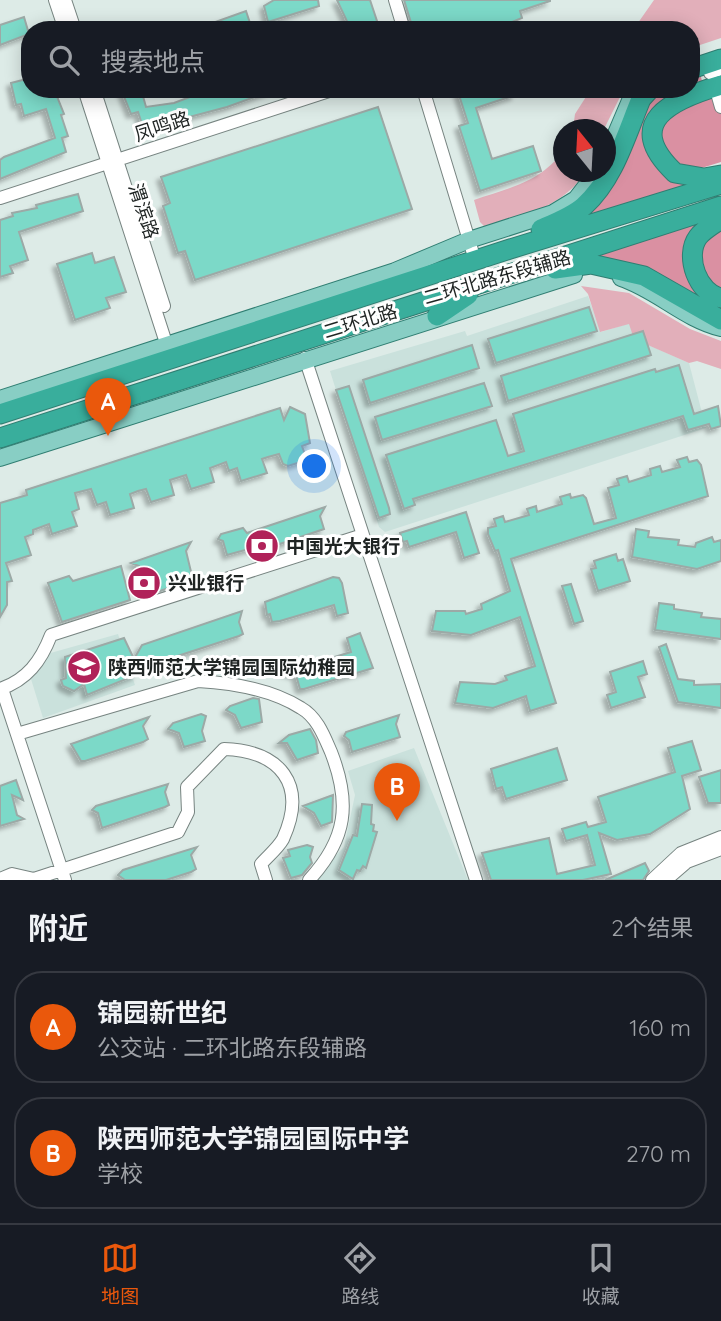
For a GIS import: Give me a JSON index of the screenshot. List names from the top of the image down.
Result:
{
  "streets": {
    "highway": ["二环北路"],
    "main road": ["二环北路东段辅路"],
    "street": ["凤鸣路", "渭滨路"]
  },
  "crossings": [
    ["凤鸣路", "渭滨路"],
    ["渭滨路", "二环北路东段辅路"]
  ],
  "places": {
    "bank": ["中国光大银行", "兴业银行"],
    "school or university": ["陕西师范大学锦园国际幼稚园"]
  },
  "north": "top",
  "page": {
    "search": "搜索地点",
    "pins": ["A", "B"],
    "heading": ["附近", "2个结果"],
    "list": [
      {
        "mark": "A",
        "name": "锦园新世纪",
        "note": "公交站 · 二环北路东段辅路",
        "value": "160 m"
      },
      {
        "mark": "B",
        "name": "陕西师范大学锦园国际中学",
        "note": "学校",
        "value": "270 m"
      }
    ],
    "nav": ["地图", "路线", "收藏"]
  }
}
